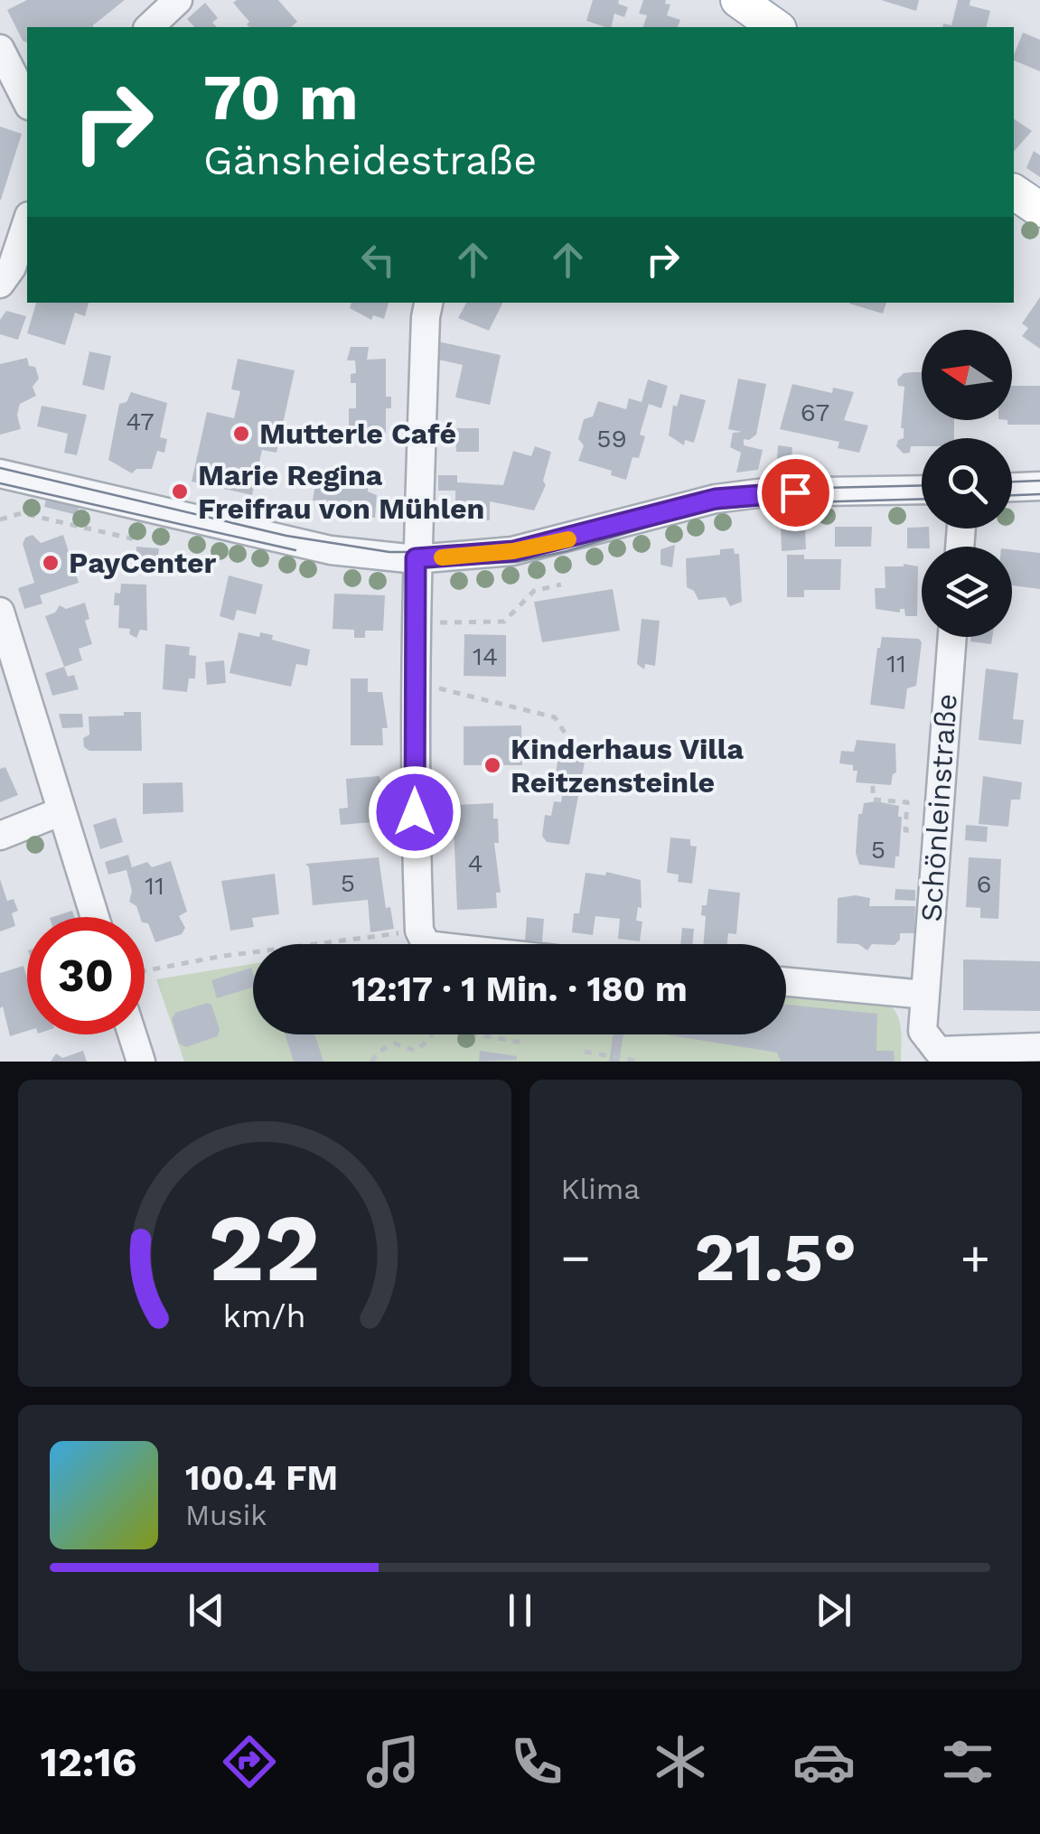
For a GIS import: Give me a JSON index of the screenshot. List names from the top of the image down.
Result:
{
  "streets": {
    "street": ["Schönleinstraße"]
  },
  "places": [
    "Mutterle Café",
    "Marie Regina Freifrau von Mühlen",
    "PayCenter",
    "Kinderhaus Villa Reitzensteinle"
  ],
  "house_numbers": [
    "67",
    "47",
    "59",
    "14",
    "11",
    "5",
    "4",
    "5",
    "6",
    "11"
  ],
  "north": "left",
  "page": {
    "turn": ["70 m", "Gänsheidestraße"],
    "limit": "30",
    "trip": "12:17 · 1 Min. · 180 m",
    "tile": "Klima",
    "heat": ["−", "21.5°", "+"],
    "song": ["100.4 FM", "Musik"],
    "tabs": "12:16",
    "gauge": ["22", "km/h"]
  }
}
